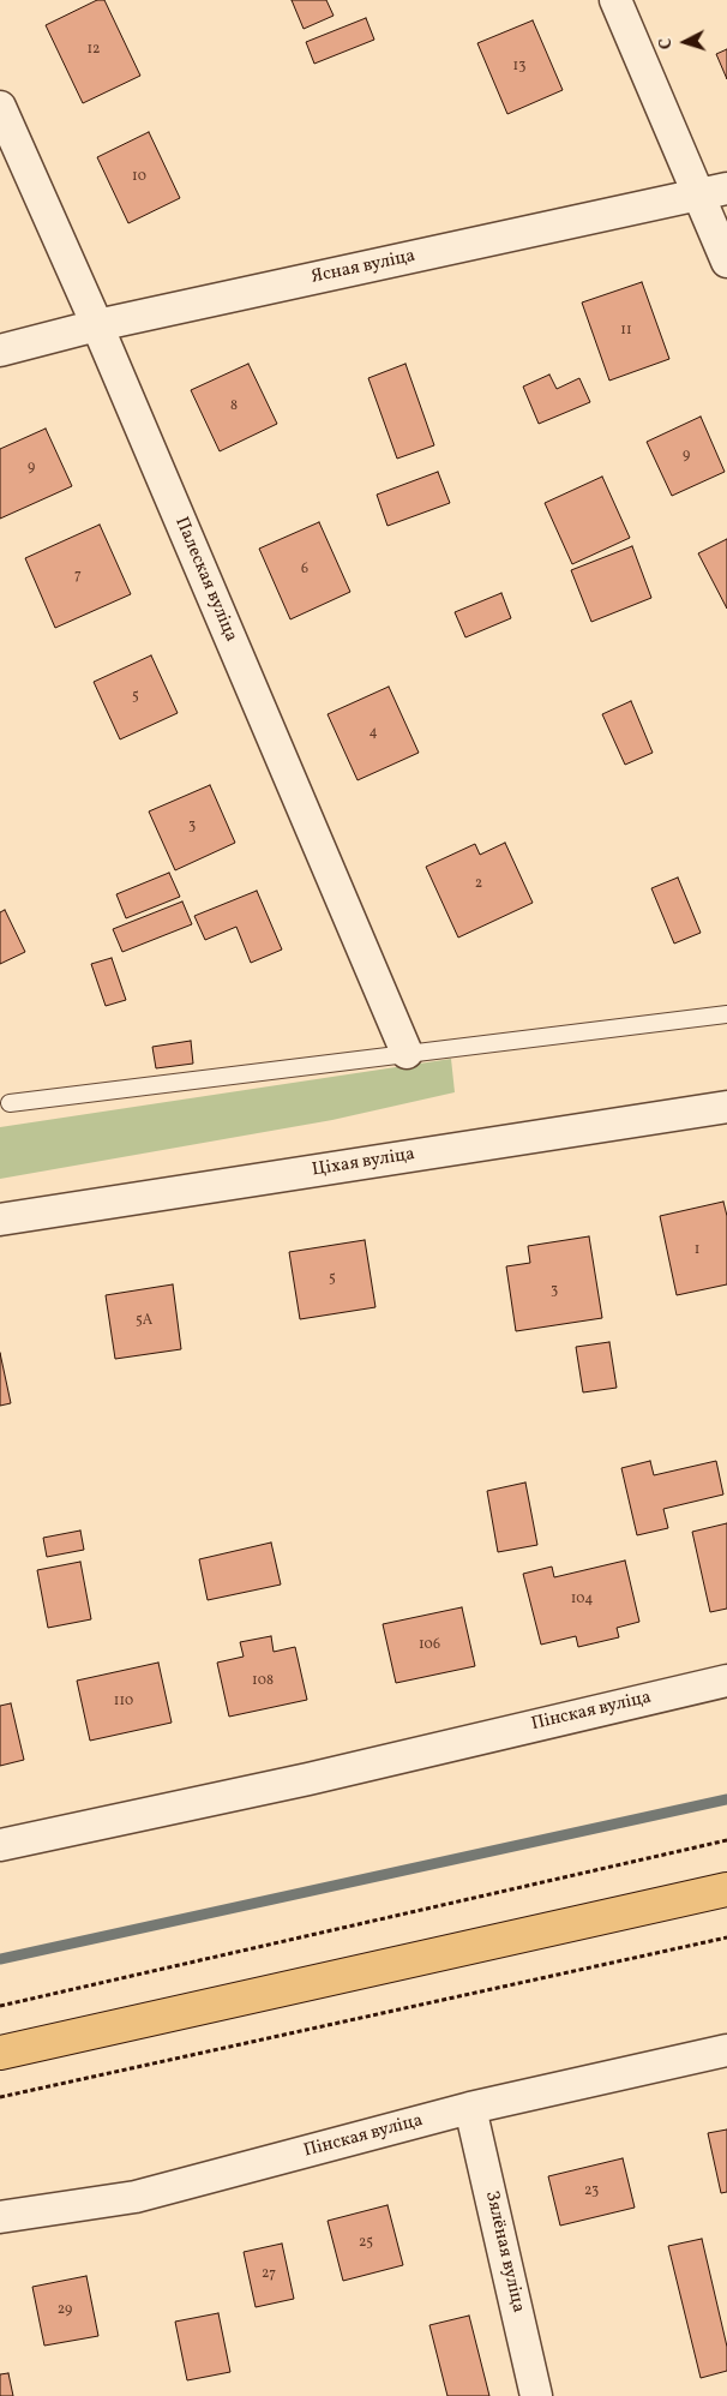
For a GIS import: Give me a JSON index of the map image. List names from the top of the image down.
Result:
{
  "streets": {
    "street": [
      "Ясная вуліца",
      "Палеская вуліца",
      "Ціхая вуліца",
      "Пінская вуліца",
      "Зялёная вуліца"
    ]
  },
  "crossings": [
    ["Ясная вуліца", "Палеская вуліца"],
    ["Пінская вуліца", "Зялёная вуліца"]
  ],
  "house_numbers": [
    "12",
    "13",
    "10",
    "11",
    "8",
    "9",
    "9",
    "6",
    "7",
    "5",
    "4",
    "3",
    "2",
    "1",
    "5",
    "3",
    "5А",
    "104",
    "106",
    "108",
    "110",
    "23",
    "25",
    "27",
    "29"
  ],
  "north": "left"
}
